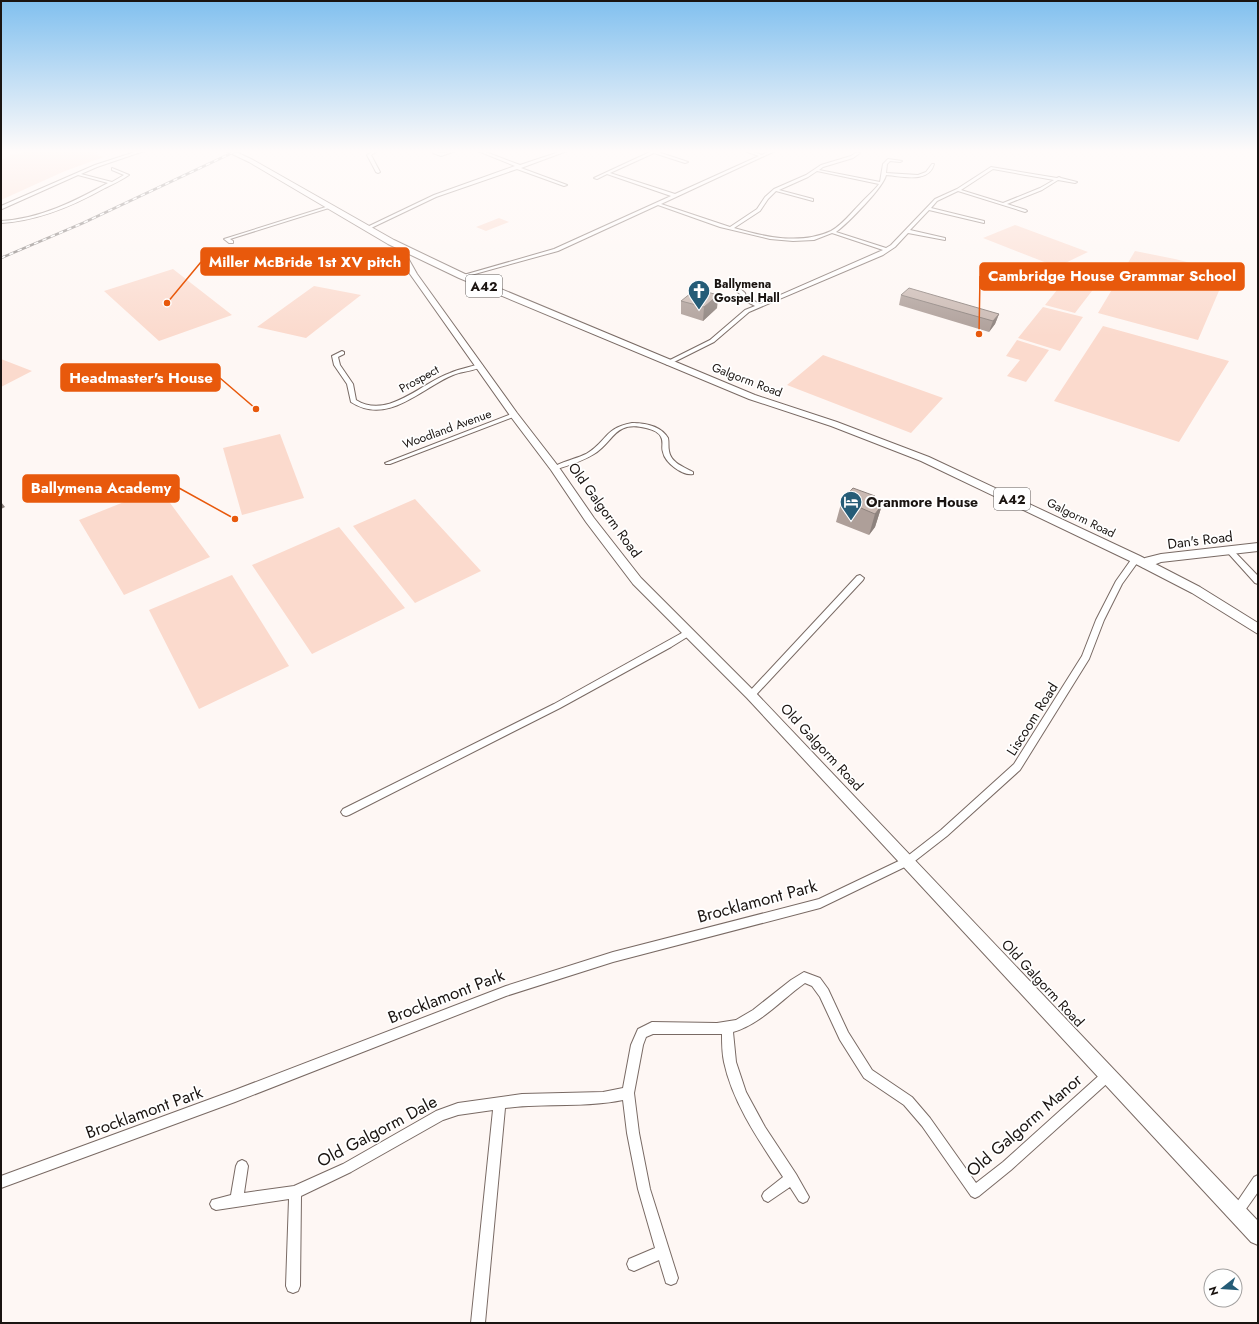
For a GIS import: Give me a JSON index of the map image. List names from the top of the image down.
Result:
{
  "streets": {
    "main road": ["A42", "Galgorm Road"],
    "street": [
      "Prospect",
      "Woodland Avenue",
      "Old Galgorm Road",
      "Dan's Road",
      "Liscoom Road",
      "Brocklamont Park",
      "Old Galgorm Manor",
      "Old Galgorm Dale"
    ]
  },
  "crossings": [
    ["Prospect", "Old Galgorm Road"],
    ["Galgorm Road", "Old Galgorm Road"],
    ["Galgorm Road", "Dan's Road"],
    ["Galgorm Road", "Liscoom Road"],
    ["Woodland Avenue", "Old Galgorm Road"],
    ["Old Galgorm Road", "Liscoom Road"],
    ["Old Galgorm Road", "Brocklamont Park"],
    ["Old Galgorm Road", "Old Galgorm Manor"],
    ["Dan's Road", "Liscoom Road"],
    ["Liscoom Road", "Brocklamont Park"],
    ["Old Galgorm Manor", "Old Galgorm Dale"]
  ],
  "places": {
    "other": [
      "Miller McBride 1st XV pitch",
      "Cambridge House Grammar School",
      "Headmaster's House",
      "Ballymena Academy"
    ],
    "church": ["Ballymena Gospel Hall"],
    "hotel": ["Oranmore House"]
  },
  "north": "left"
}
